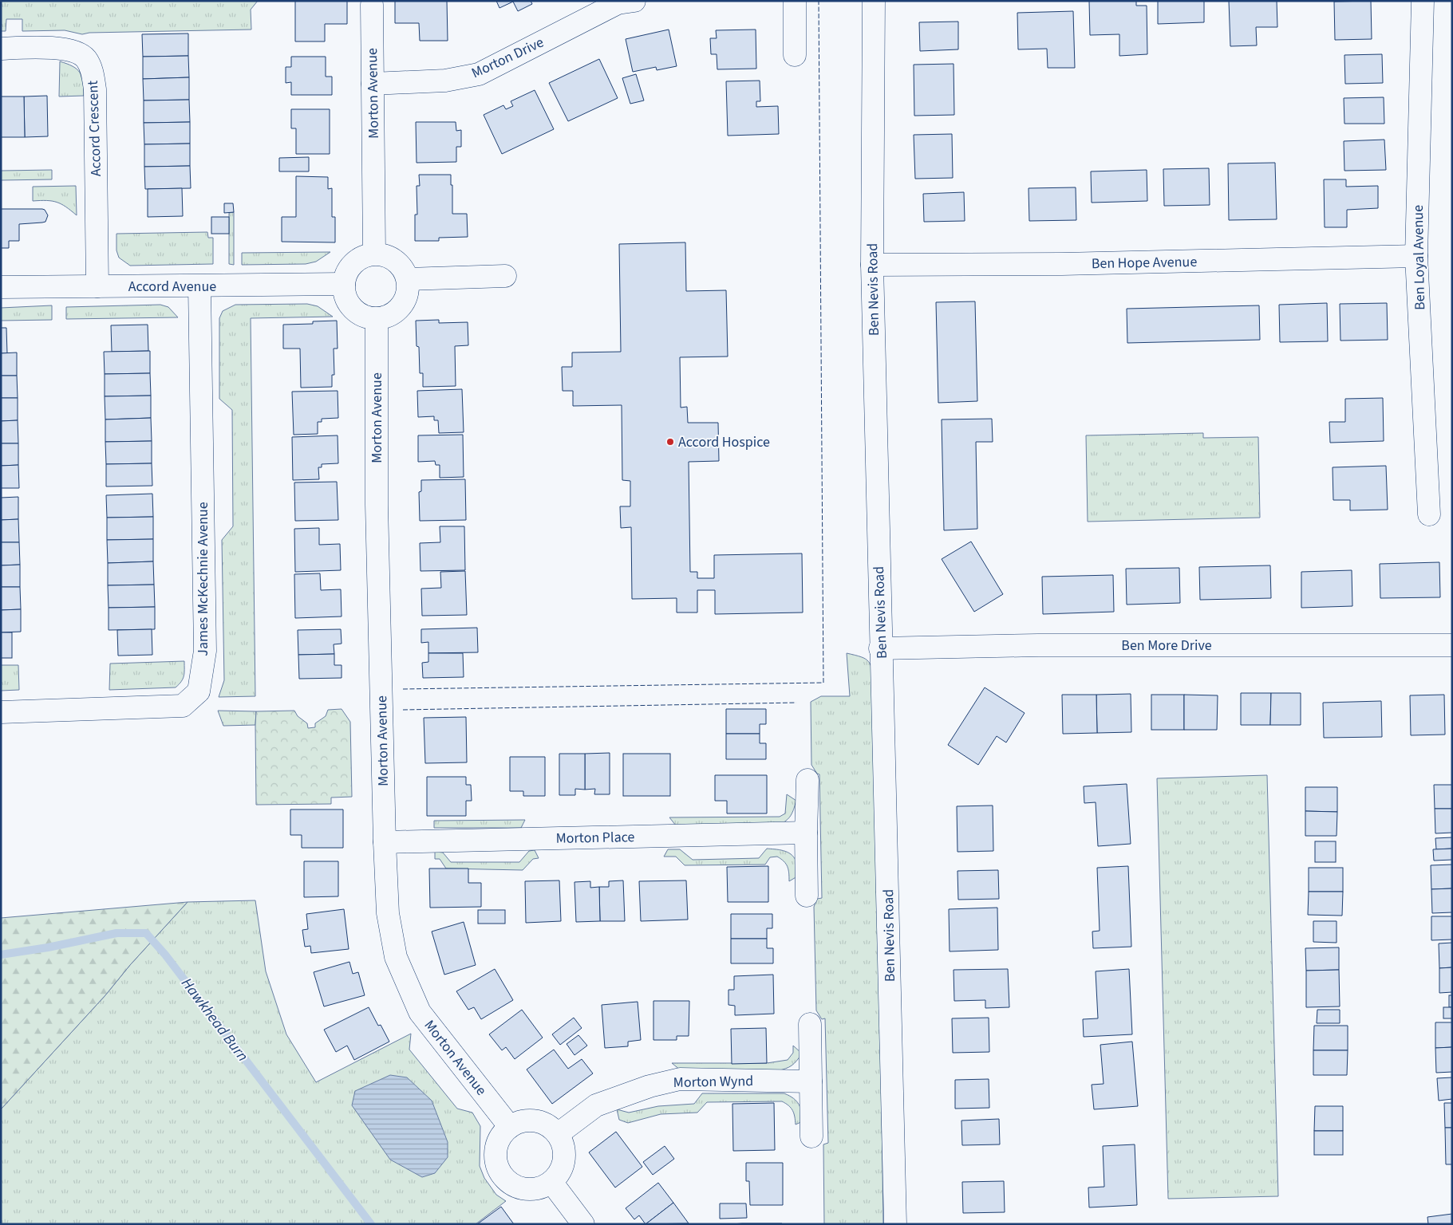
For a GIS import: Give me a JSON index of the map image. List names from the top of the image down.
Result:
{
  "streets": {
    "street": [
      "Morton Drive",
      "Morton Avenue",
      "Accord Crescent",
      "Ben Loyal Avenue",
      "Ben Hope Avenue",
      "Accord Avenue",
      "Ben Nevis Road",
      "James McKechnie Avenue",
      "Ben More Drive",
      "Morton Place",
      "Morton Wynd"
    ]
  },
  "crossings": [
    ["Morton Drive", "Morton Avenue"],
    ["Morton Avenue", "Accord Avenue"],
    ["Morton Avenue", "Morton Place"],
    ["Morton Avenue", "Morton Wynd"],
    ["Accord Crescent", "Accord Avenue"],
    ["Ben Loyal Avenue", "Ben Hope Avenue"],
    ["Ben Hope Avenue", "Ben Nevis Road"],
    ["Accord Avenue", "James McKechnie Avenue"],
    ["Ben Nevis Road", "Ben More Drive"]
  ],
  "water": ["Hawkhead Burn"],
  "places": ["Accord Hospice"]
}
